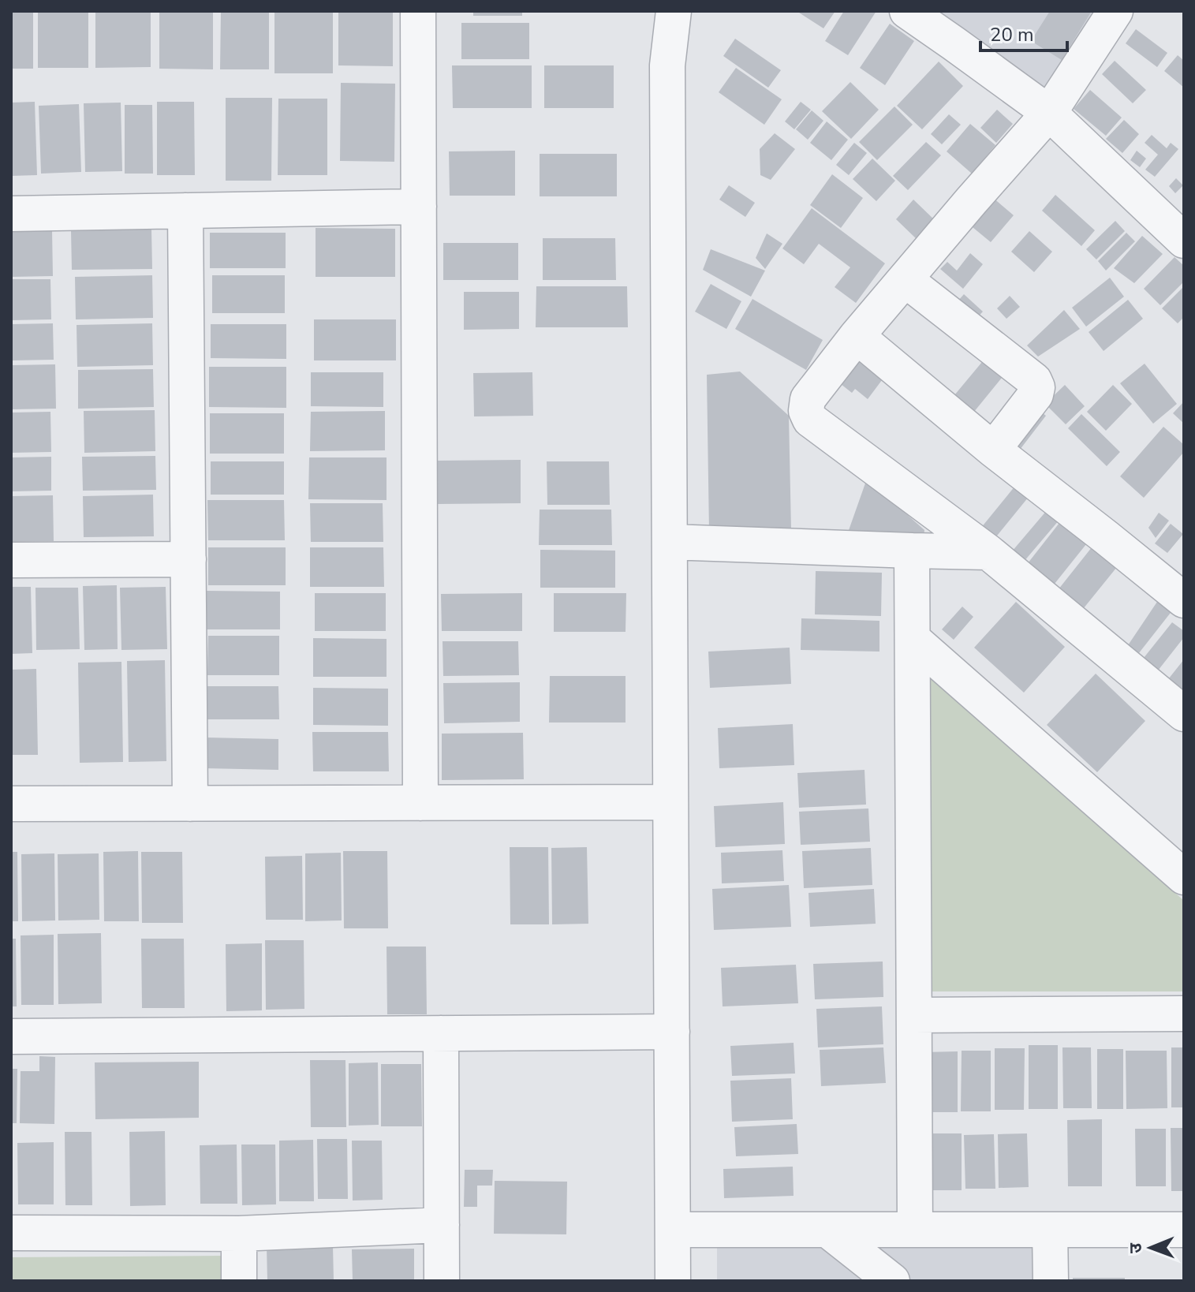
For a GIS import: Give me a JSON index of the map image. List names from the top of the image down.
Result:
{
  "scale_bar": "20 m",
  "north": "left"
}
